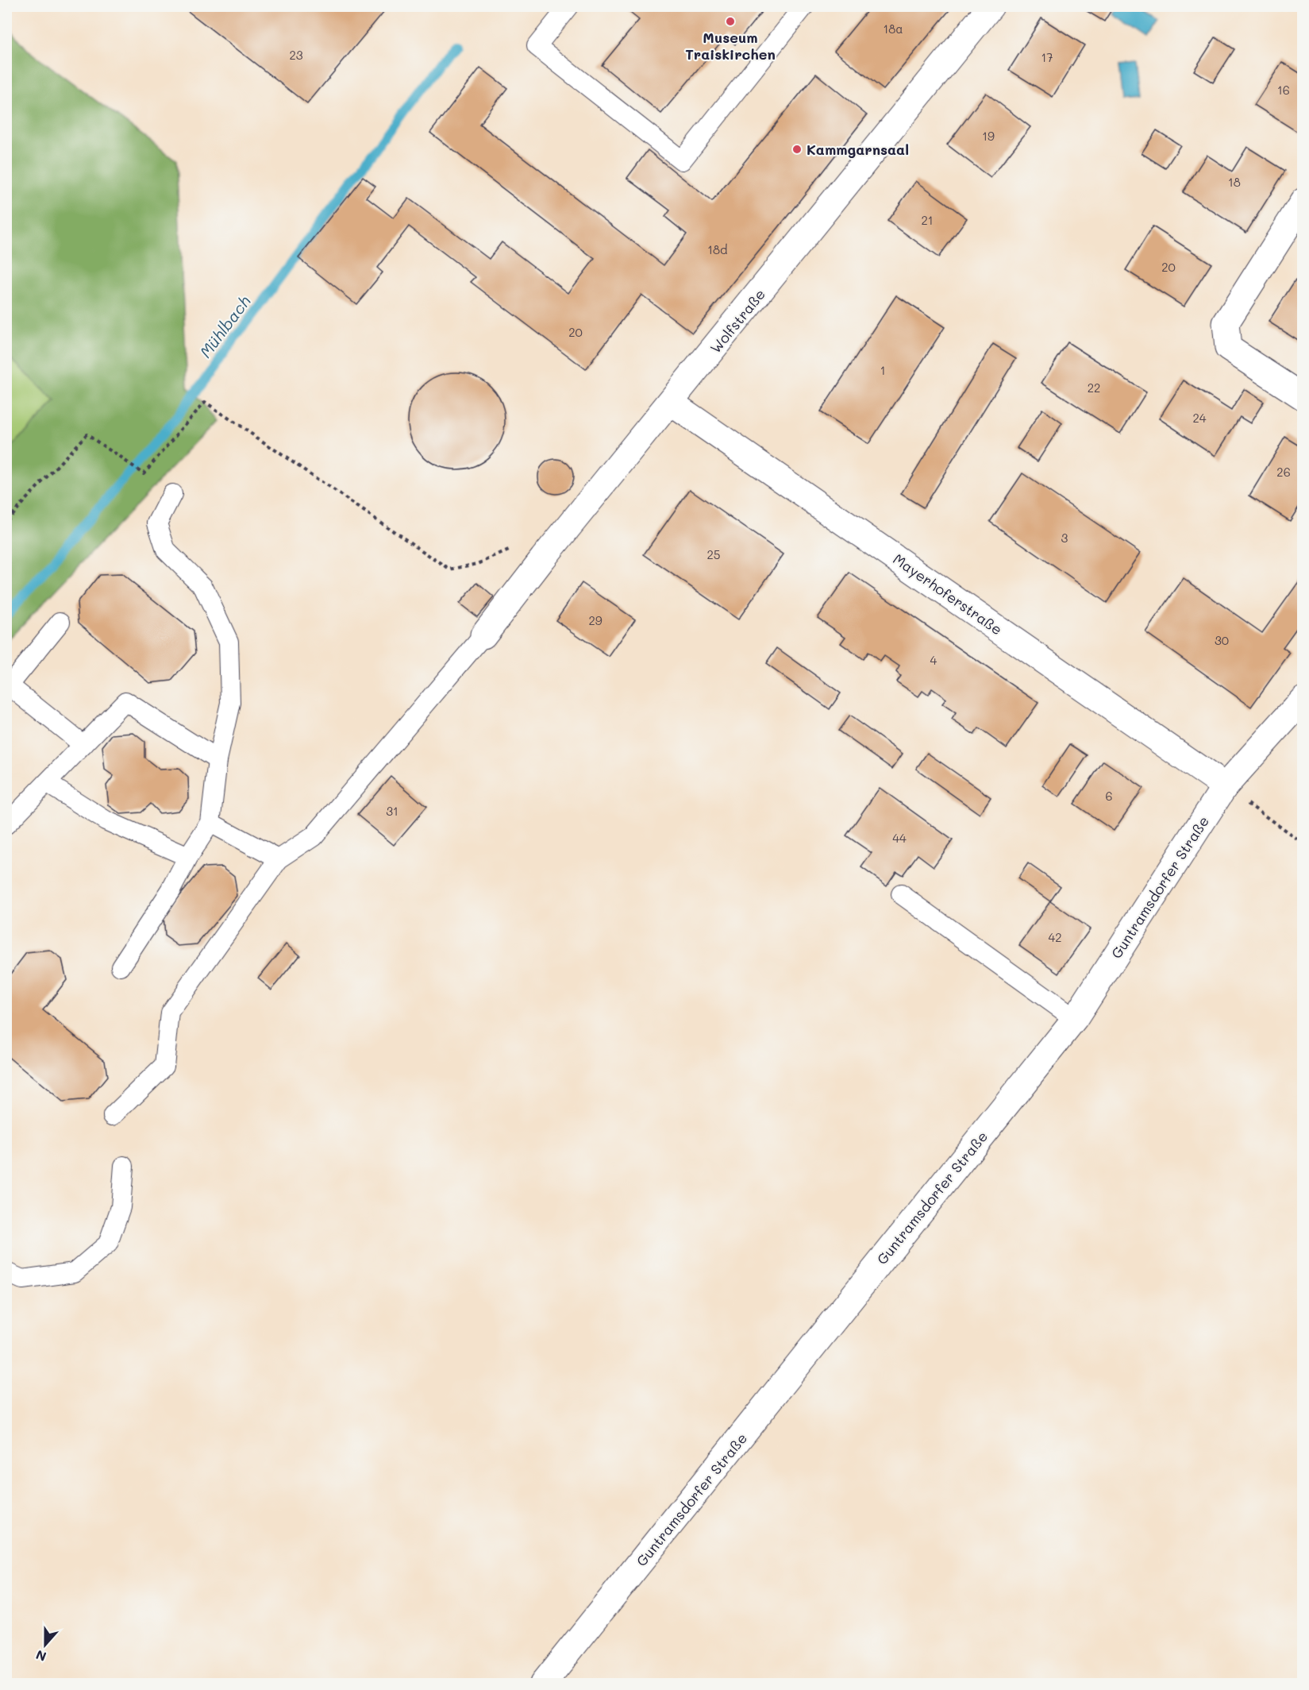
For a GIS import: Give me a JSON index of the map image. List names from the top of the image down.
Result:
{
  "streets": {
    "street": ["Wolfstraße", "Mayerhoferstraße", "Guntramsdorfer Straße"]
  },
  "crossings": [
    ["Wolfstraße", "Mayerhoferstraße"],
    ["Mayerhoferstraße", "Guntramsdorfer Straße"]
  ],
  "water": ["Mühlbach"],
  "places": ["Museum Traiskirchen", "Kammgarnsaal"],
  "house_numbers": [
    "18a",
    "23",
    "17",
    "16",
    "19",
    "18",
    "21",
    "18d",
    "20",
    "20",
    "1",
    "22",
    "24",
    "26",
    "3",
    "25",
    "29",
    "30",
    "4",
    "6",
    "31",
    "44",
    "42"
  ],
  "north": "bottom"
}
